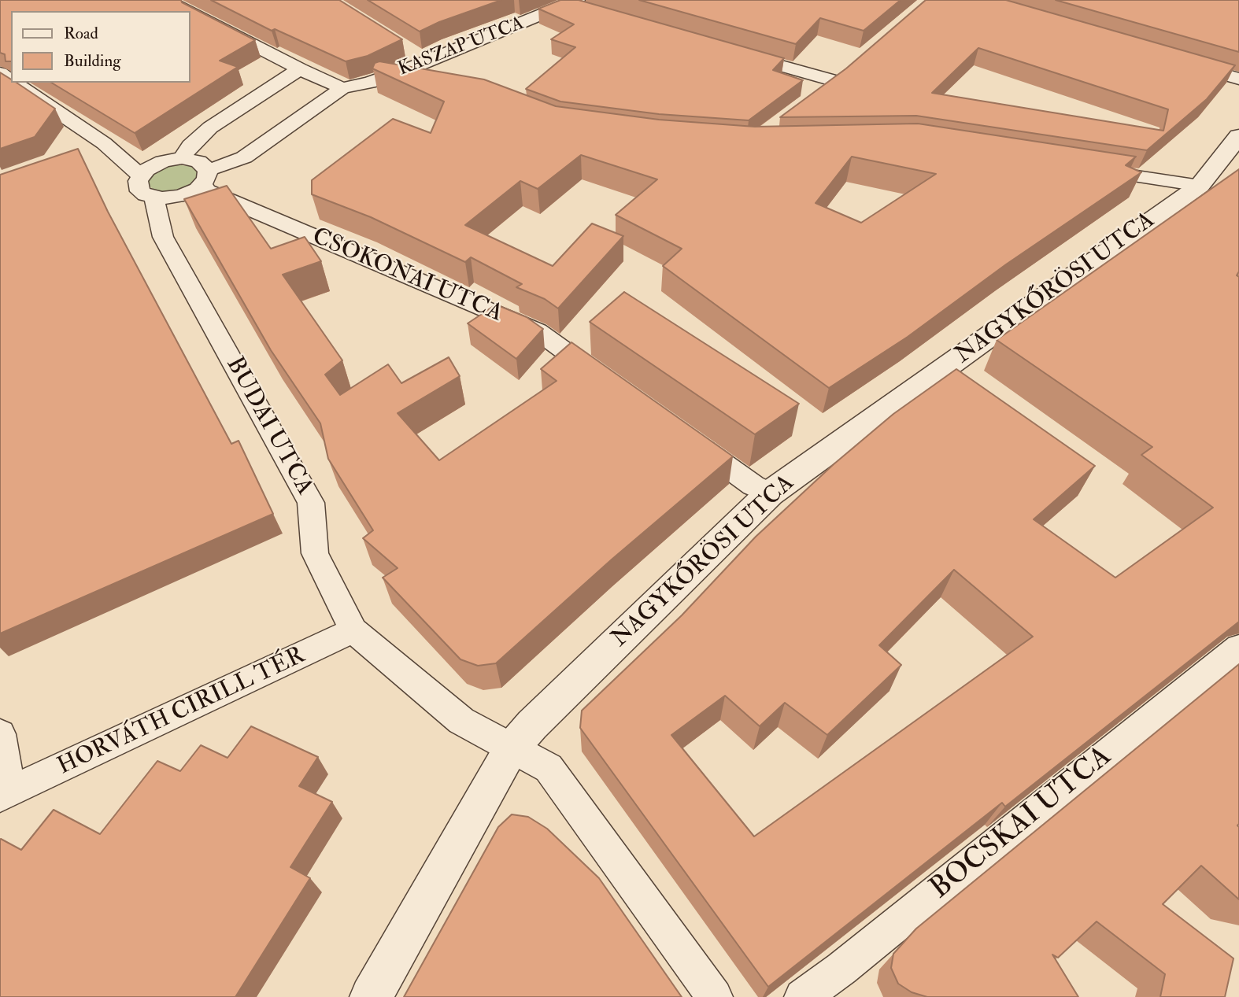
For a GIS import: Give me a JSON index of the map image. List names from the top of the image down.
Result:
{
  "streets": {
    "street": [
      "KASZAP UTCA",
      "CSOKONAI UTCA",
      "NAGYKŐRÖSI UTCA",
      "BUDAI UTCA",
      "HORVÁTH CIRILL TÉR",
      "BOCSKAI UTCA"
    ]
  },
  "crossings": [
    ["KASZAP UTCA", "CSOKONAI UTCA"],
    ["KASZAP UTCA", "BUDAI UTCA"],
    ["NAGYKŐRÖSI UTCA", "BUDAI UTCA"],
    ["BUDAI UTCA", "HORVÁTH CIRILL TÉR"]
  ],
  "legend": ["Road", "Building"]
}
